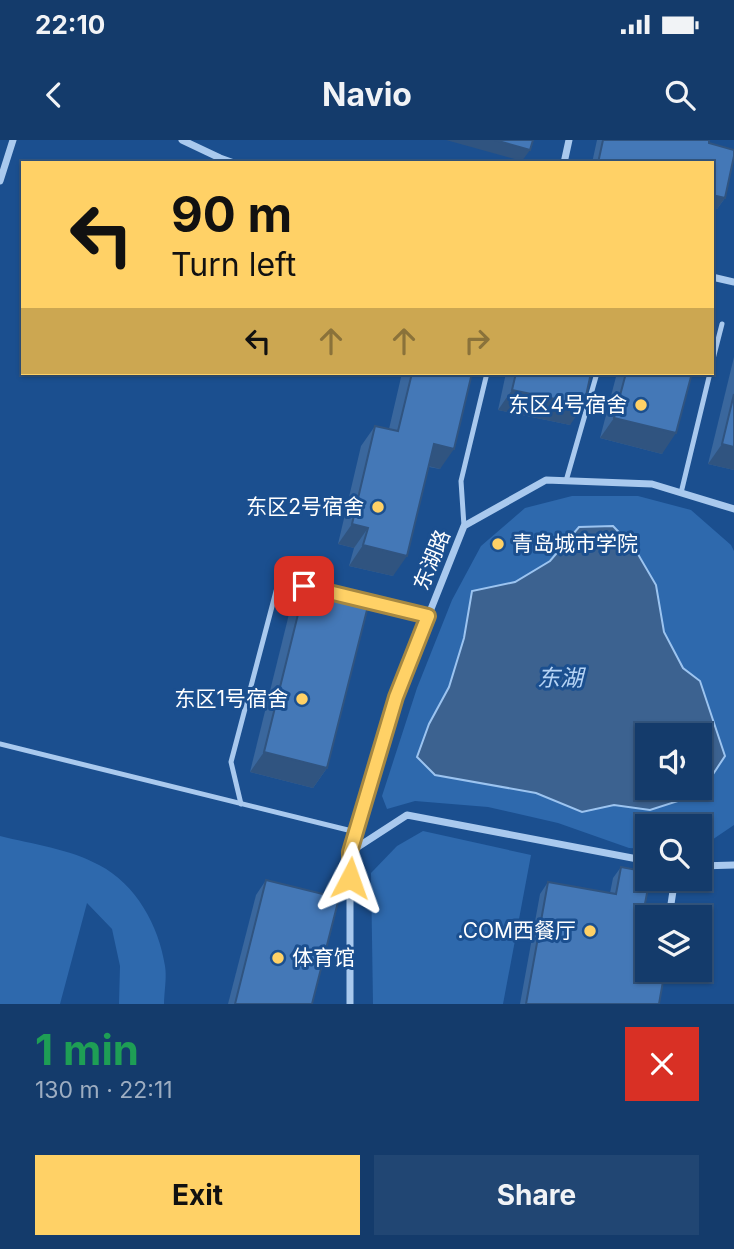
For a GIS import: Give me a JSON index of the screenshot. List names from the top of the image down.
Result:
{
  "streets": {
    "street": ["东湖路"]
  },
  "water": ["东湖"],
  "places": [
    "东区4号宿舍",
    "东区2号宿舍",
    "青岛城市学院",
    "东区1号宿舍",
    ".COM西餐厅",
    "体育馆"
  ],
  "page": {
    "status": "22:10",
    "header": "Navio",
    "turn": ["90 m", "Turn left"],
    "heading": ["1 min", "130 m · 22:11"],
    "buttons": ["Exit", "Share"]
  }
}
